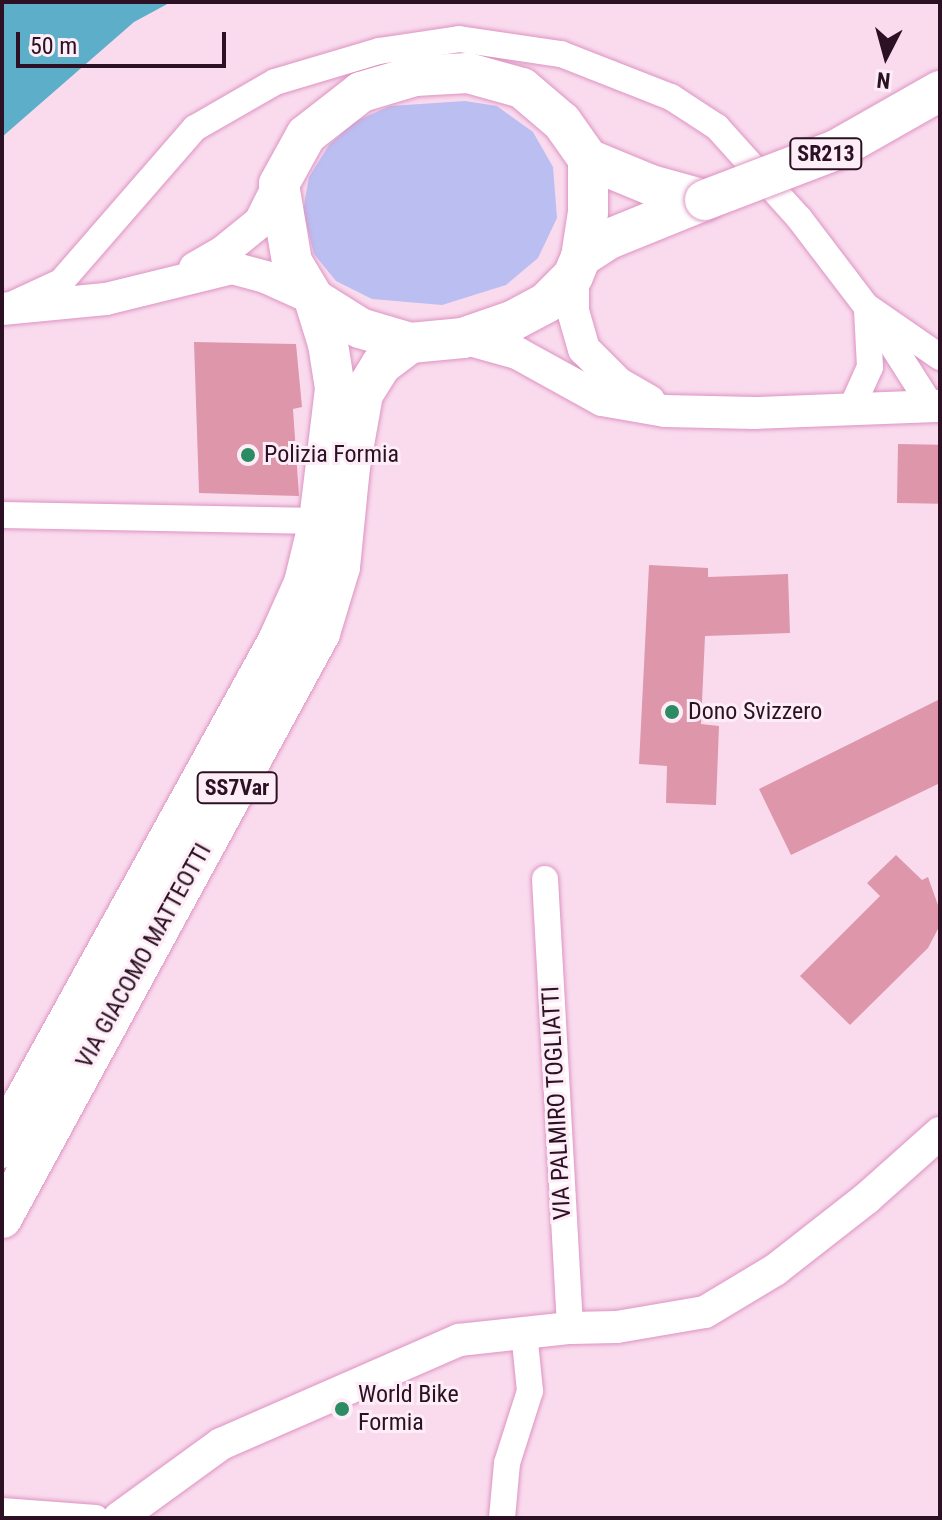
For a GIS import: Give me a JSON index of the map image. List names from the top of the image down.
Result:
{
  "streets": {
    "main road": ["SR213", "SS7Var", "VIA GIACOMO MATTEOTTI"],
    "street": ["VIA PALMIRO TOGLIATTI"]
  },
  "places": ["Polizia Formia", "Dono Svizzero", "World Bike Formia"],
  "scale_bar": "50 m",
  "north": "bottom"
}
